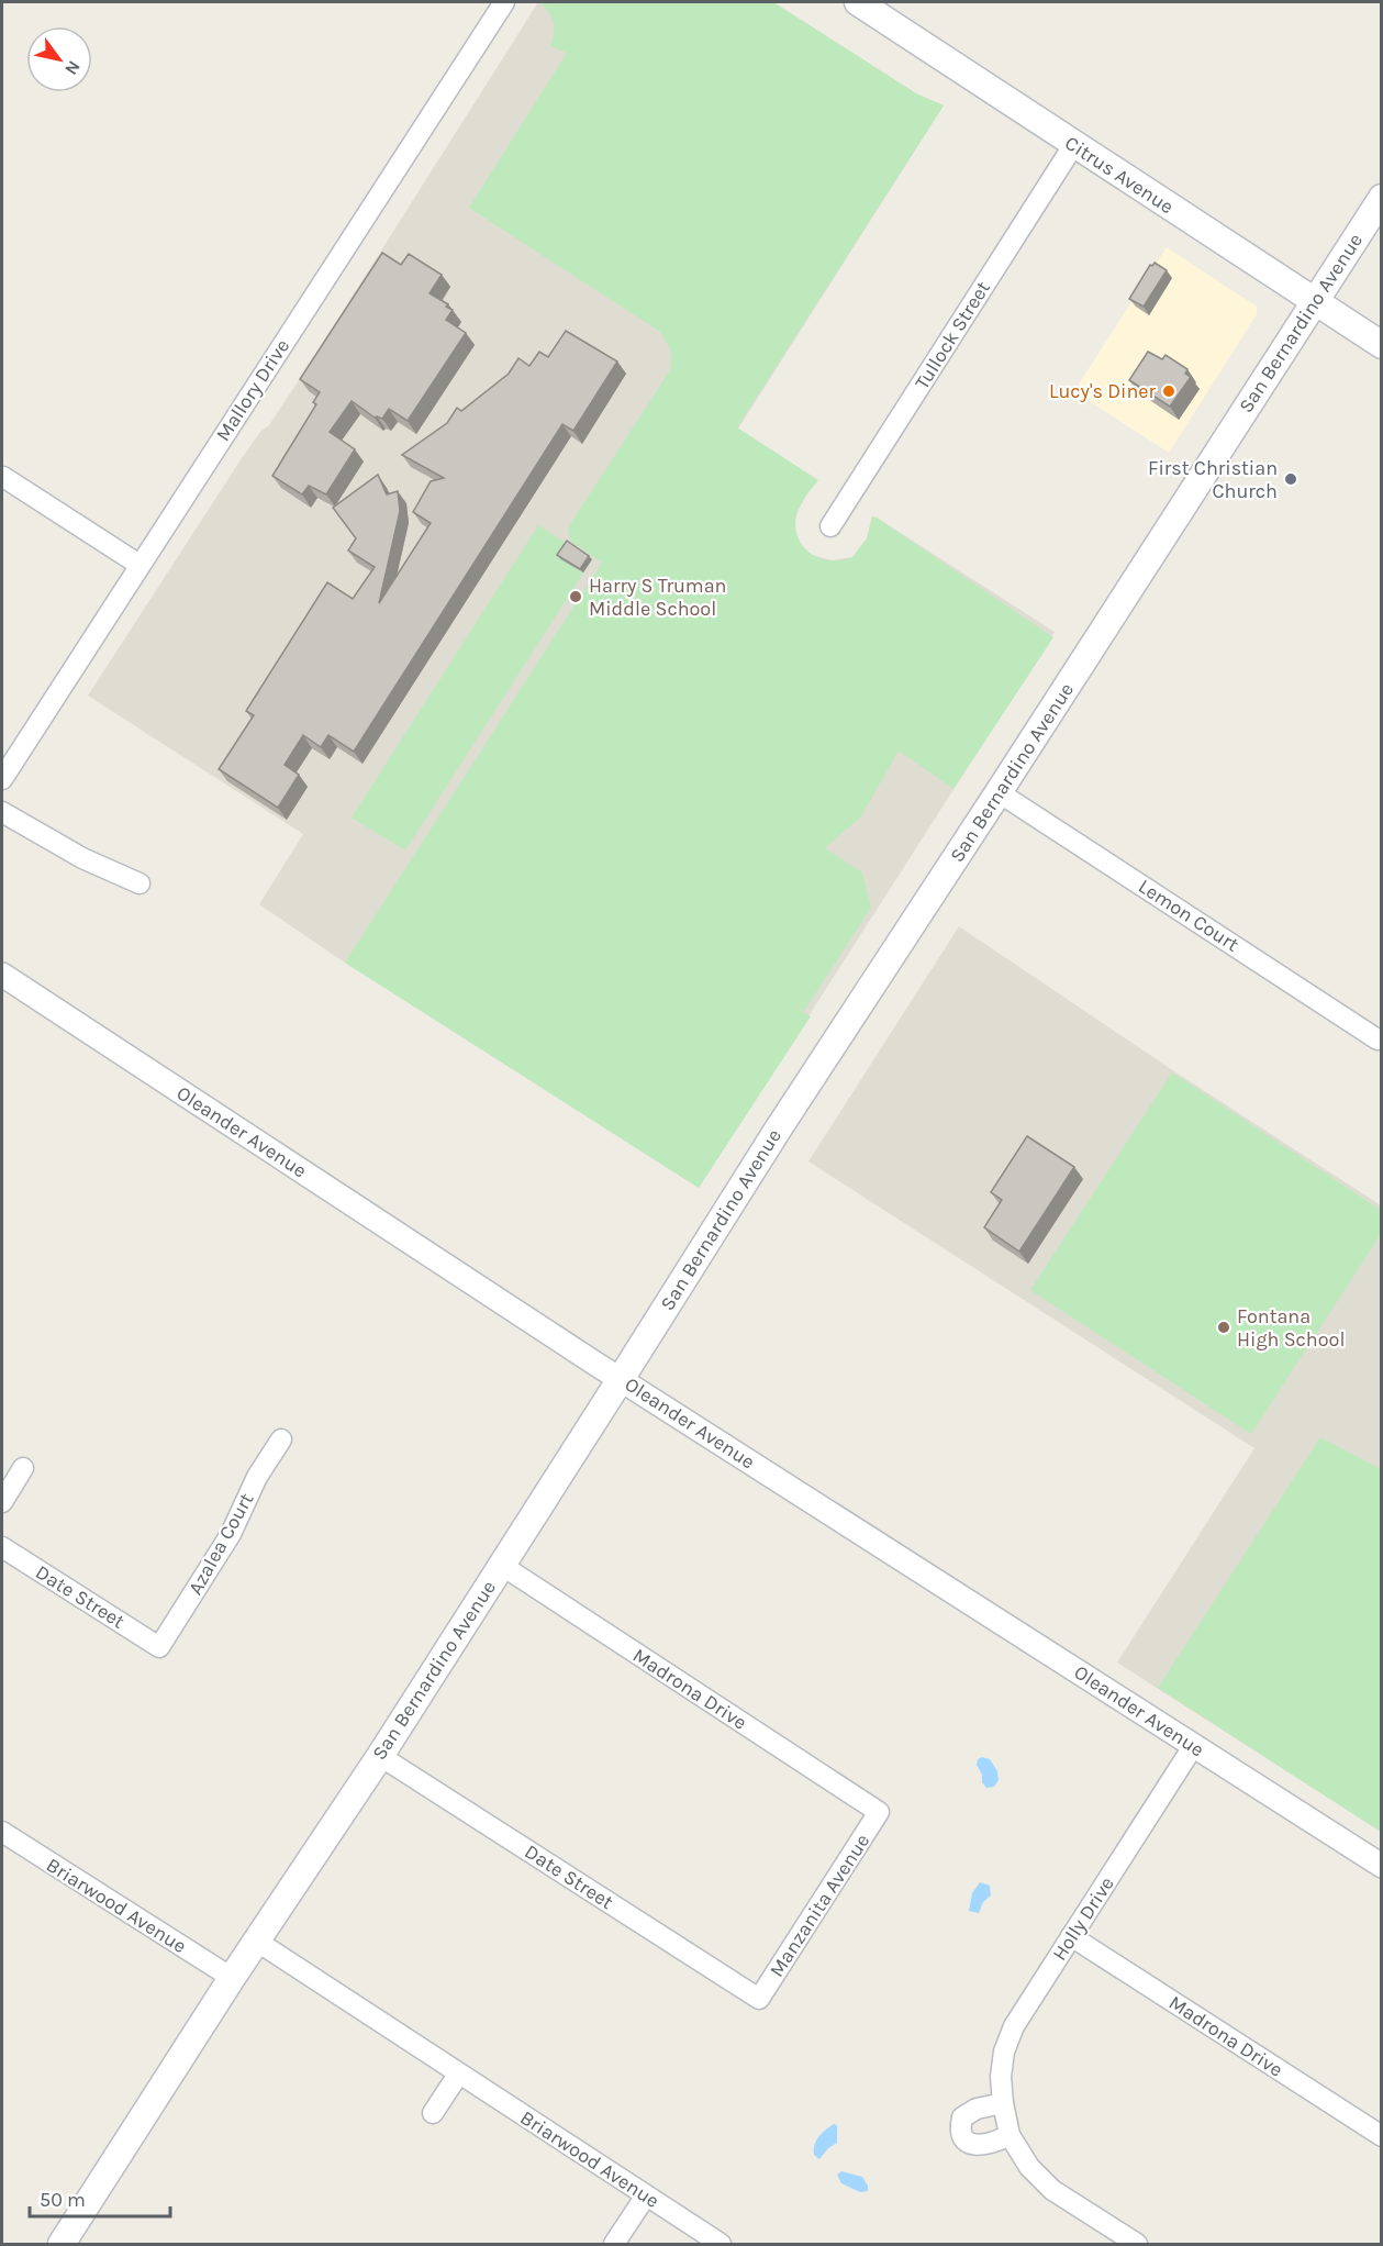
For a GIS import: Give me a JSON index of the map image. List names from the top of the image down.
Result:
{
  "streets": {
    "main road": ["Citrus Avenue", "San Bernardino Avenue"],
    "street": [
      "Tullock Street",
      "Mallory Drive",
      "Lemon Court",
      "Oleander Avenue",
      "Azalea Court",
      "Date Street",
      "Madrona Drive",
      "Briarwood Avenue",
      "Manzanita Avenue",
      "Holly Drive"
    ]
  },
  "crossings": [
    ["Citrus Avenue", "San Bernardino Avenue"],
    ["Citrus Avenue", "Tullock Street"],
    ["San Bernardino Avenue", "Lemon Court"],
    ["San Bernardino Avenue", "Oleander Avenue"],
    ["San Bernardino Avenue", "Date Street"],
    ["San Bernardino Avenue", "Madrona Drive"],
    ["San Bernardino Avenue", "Briarwood Avenue"],
    ["Oleander Avenue", "Holly Drive"],
    ["Azalea Court", "Date Street"],
    ["Date Street", "Manzanita Avenue"],
    ["Madrona Drive", "Manzanita Avenue"],
    ["Madrona Drive", "Holly Drive"]
  ],
  "places": [
    "Lucy's Diner",
    "First Christian Church",
    "Harry S Truman Middle School",
    "Fontana High School"
  ],
  "scale_bar": "50 m",
  "north": "bottom right"
}
